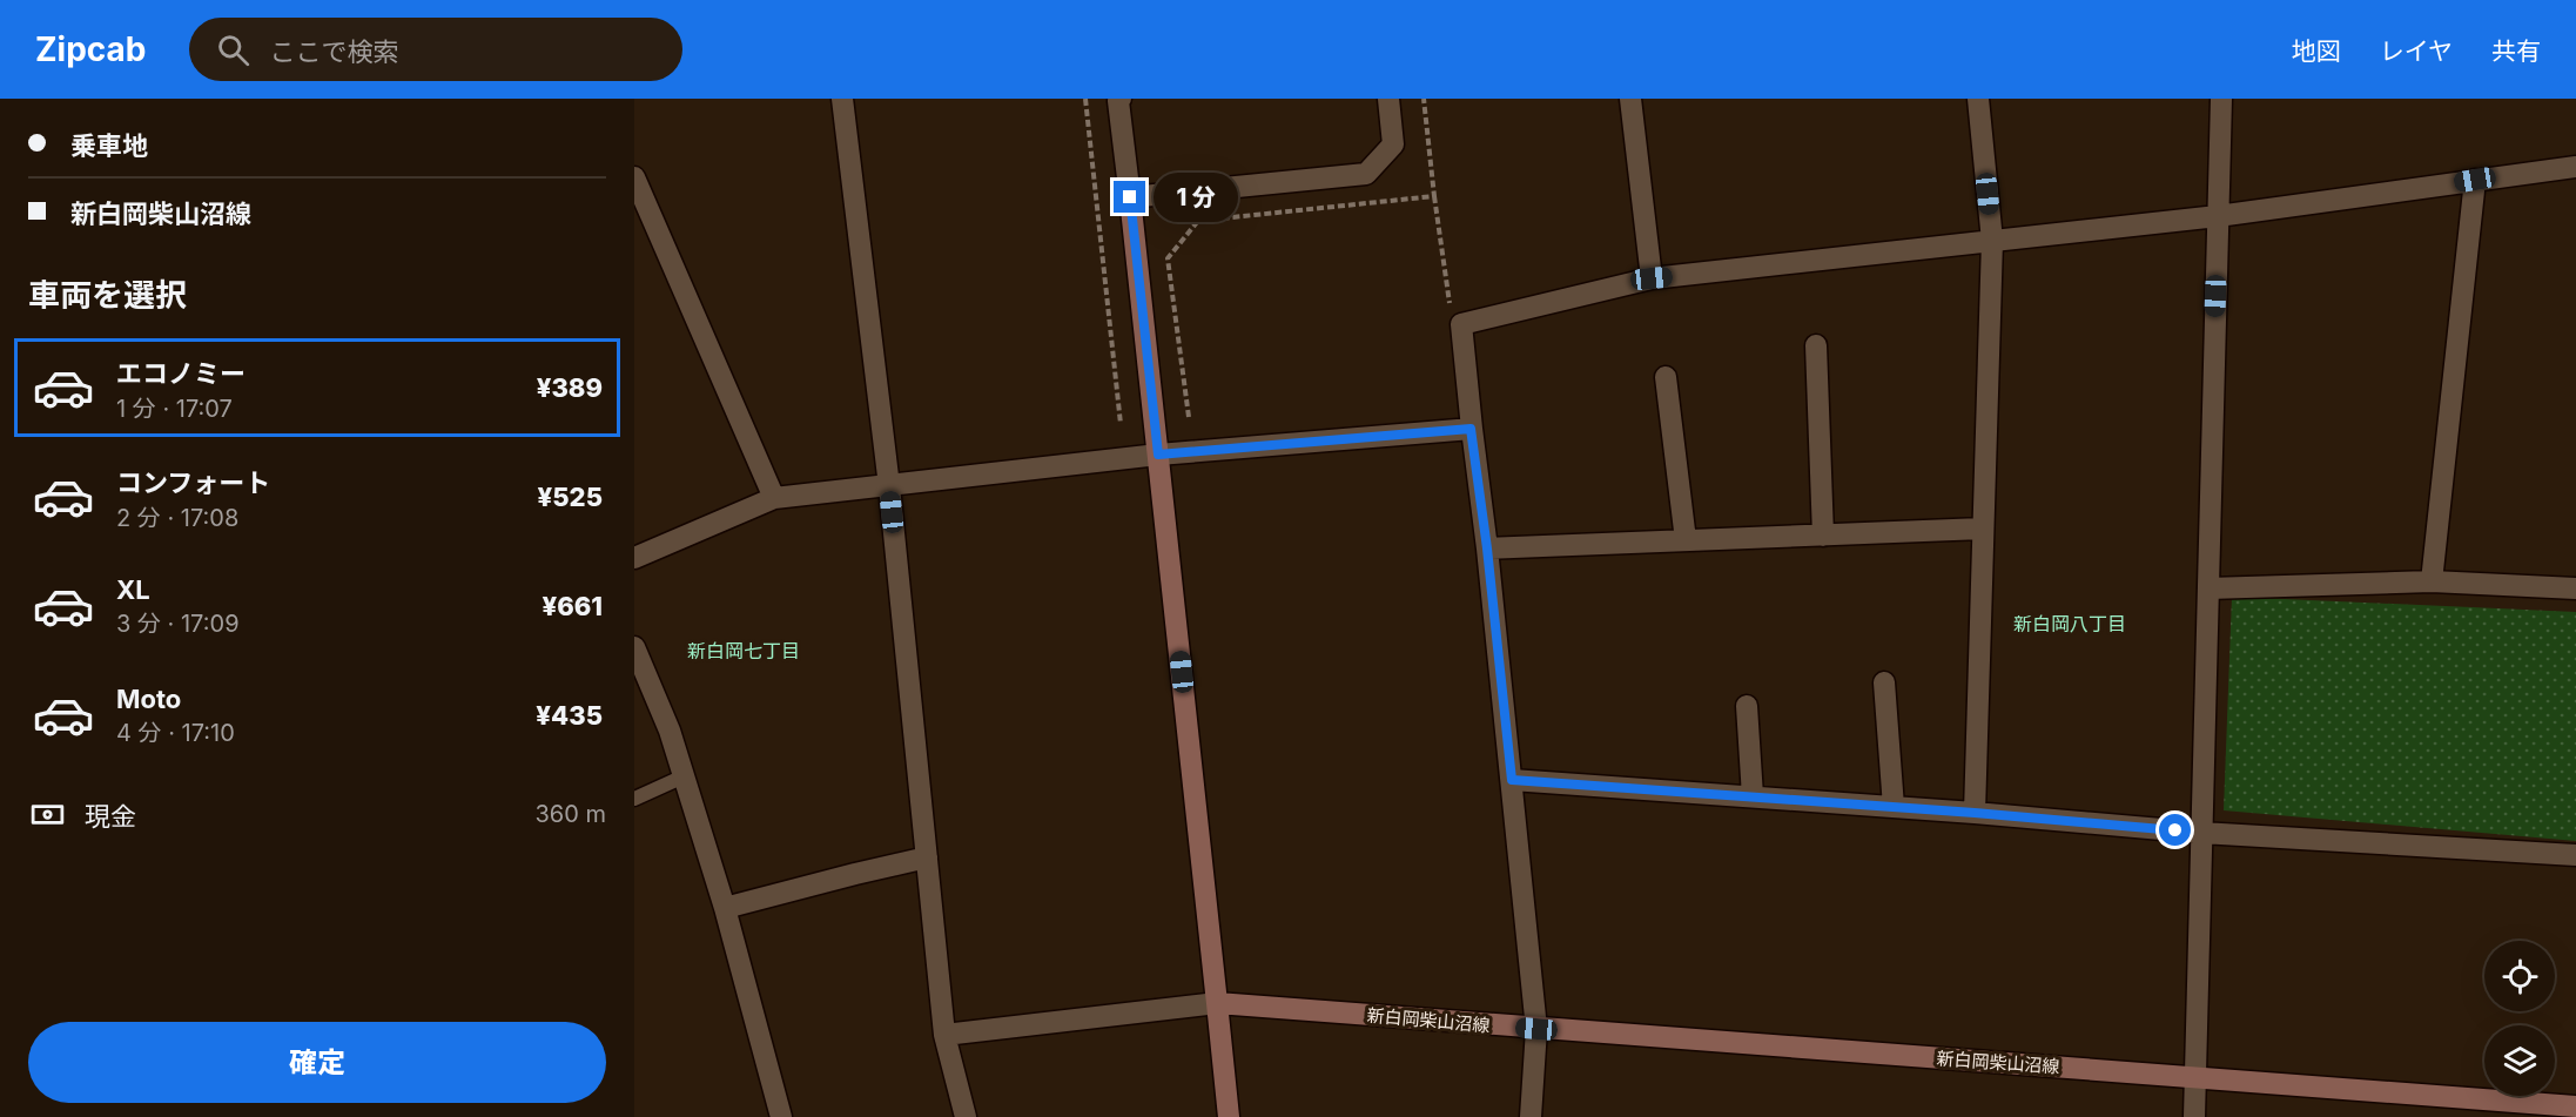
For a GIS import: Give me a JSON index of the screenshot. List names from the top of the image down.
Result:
{
  "streets": {
    "street": ["新白岡柴山沼線"]
  },
  "districts": ["新白岡八丁目", "新白岡七丁目"],
  "page": {
    "header": "Zipcab",
    "search": "ここで検索",
    "nav": ["地図", "レイヤ", "共有"],
    "banner": ["乗車地", "新白岡柴山沼線"],
    "bubble": "1 分",
    "heading": "車両を選択",
    "list": [
      {
        "name": "エコノミー",
        "note": "1 分 · 17:07",
        "value": "¥389"
      },
      {
        "name": "コンフォート",
        "note": "2 分 · 17:08",
        "value": "¥525"
      },
      {
        "name": "XL",
        "note": "3 分 · 17:09",
        "value": "¥661"
      },
      {
        "name": "Moto",
        "note": "4 分 · 17:10",
        "value": "¥435"
      }
    ],
    "pay": ["現金", "360 m"],
    "buttons": "確定"
  }
}
